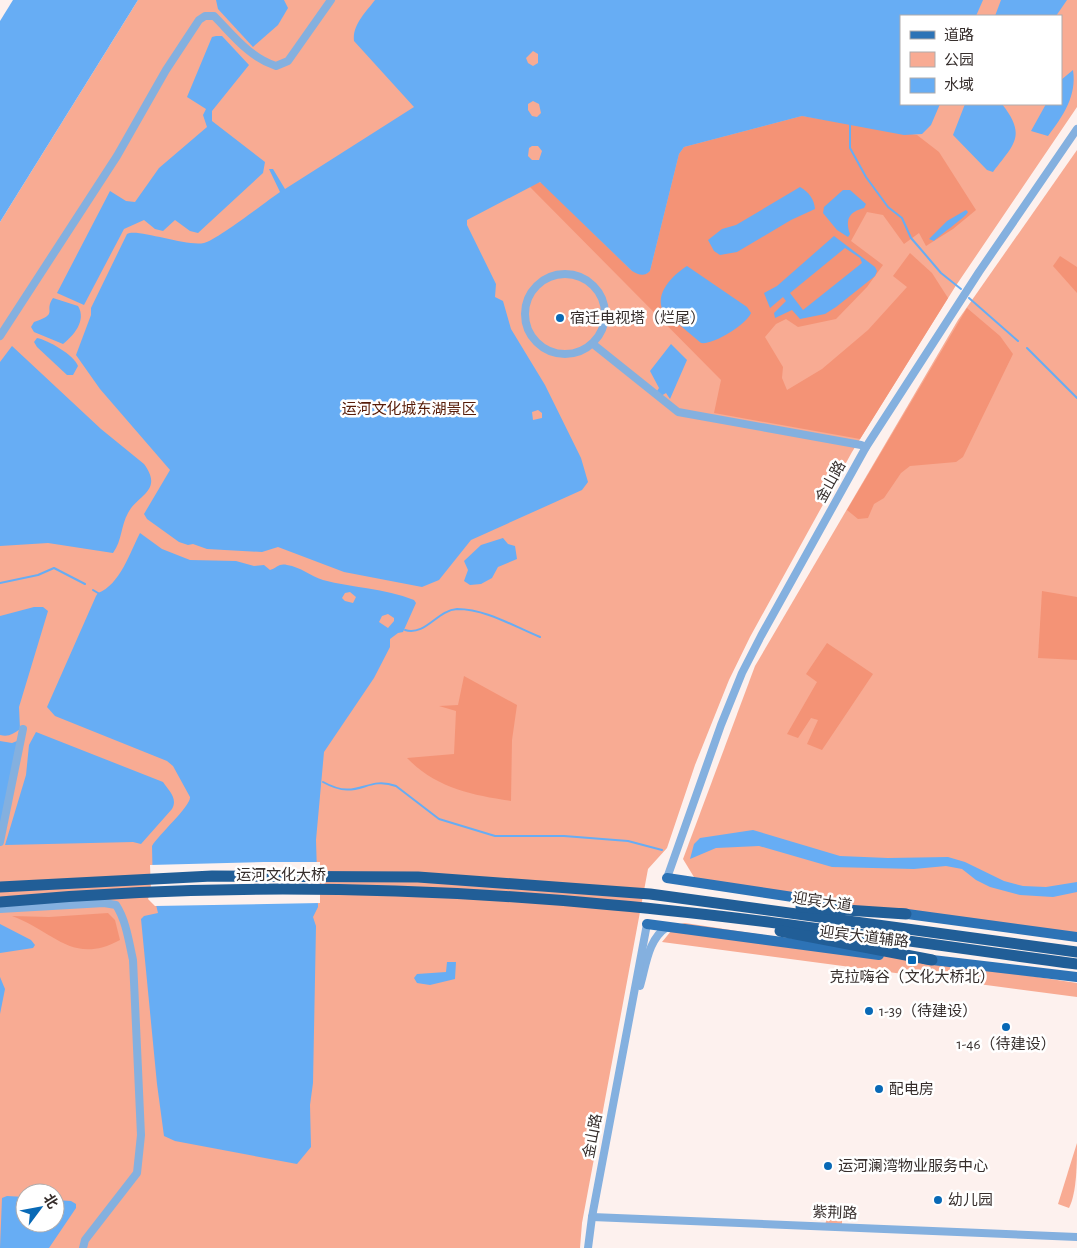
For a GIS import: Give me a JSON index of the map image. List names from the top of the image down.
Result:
{
  "streets": {
    "highway": ["运河文化大桥", "迎宾大道"],
    "main road": ["迎宾大道辅路"],
    "street": ["金山路", "紫荆路"]
  },
  "crossings": [
    ["金山路", "迎宾大道辅路"],
    ["金山路", "紫荆路"],
    ["运河文化大桥", "迎宾大道"]
  ],
  "parks": ["运河文化城东湖景区"],
  "places": {
    "other": [
      "宿迁电视塔（烂尾）",
      "1-39（待建设）",
      "1-46（待建设）",
      "配电房",
      "运河澜湾物业服务中心",
      "幼儿园"
    ],
    "transit": ["克拉嗨谷（文化大桥北）"]
  },
  "legend": ["道路", "公园", "水域"],
  "north": "top right"
}
